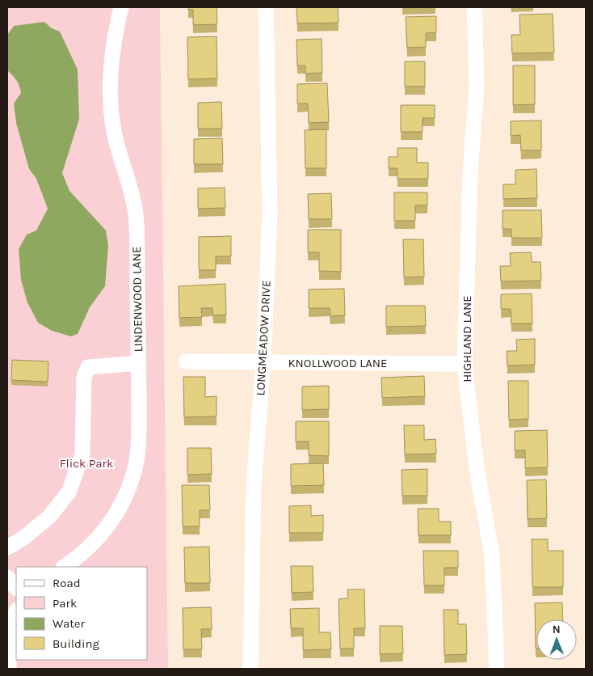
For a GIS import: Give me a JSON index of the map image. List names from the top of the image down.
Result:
{
  "streets": {
    "street": [
      "LINDENWOOD LANE",
      "LONGMEADOW DRIVE",
      "HIGHLAND LANE",
      "KNOLLWOOD LANE"
    ]
  },
  "crossings": [
    ["LONGMEADOW DRIVE", "KNOLLWOOD LANE"],
    ["HIGHLAND LANE", "KNOLLWOOD LANE"]
  ],
  "parks": ["Flick Park"],
  "legend": [
    "Road",
    "Park",
    "Water",
    "Building"
  ],
  "north": "top"
}
